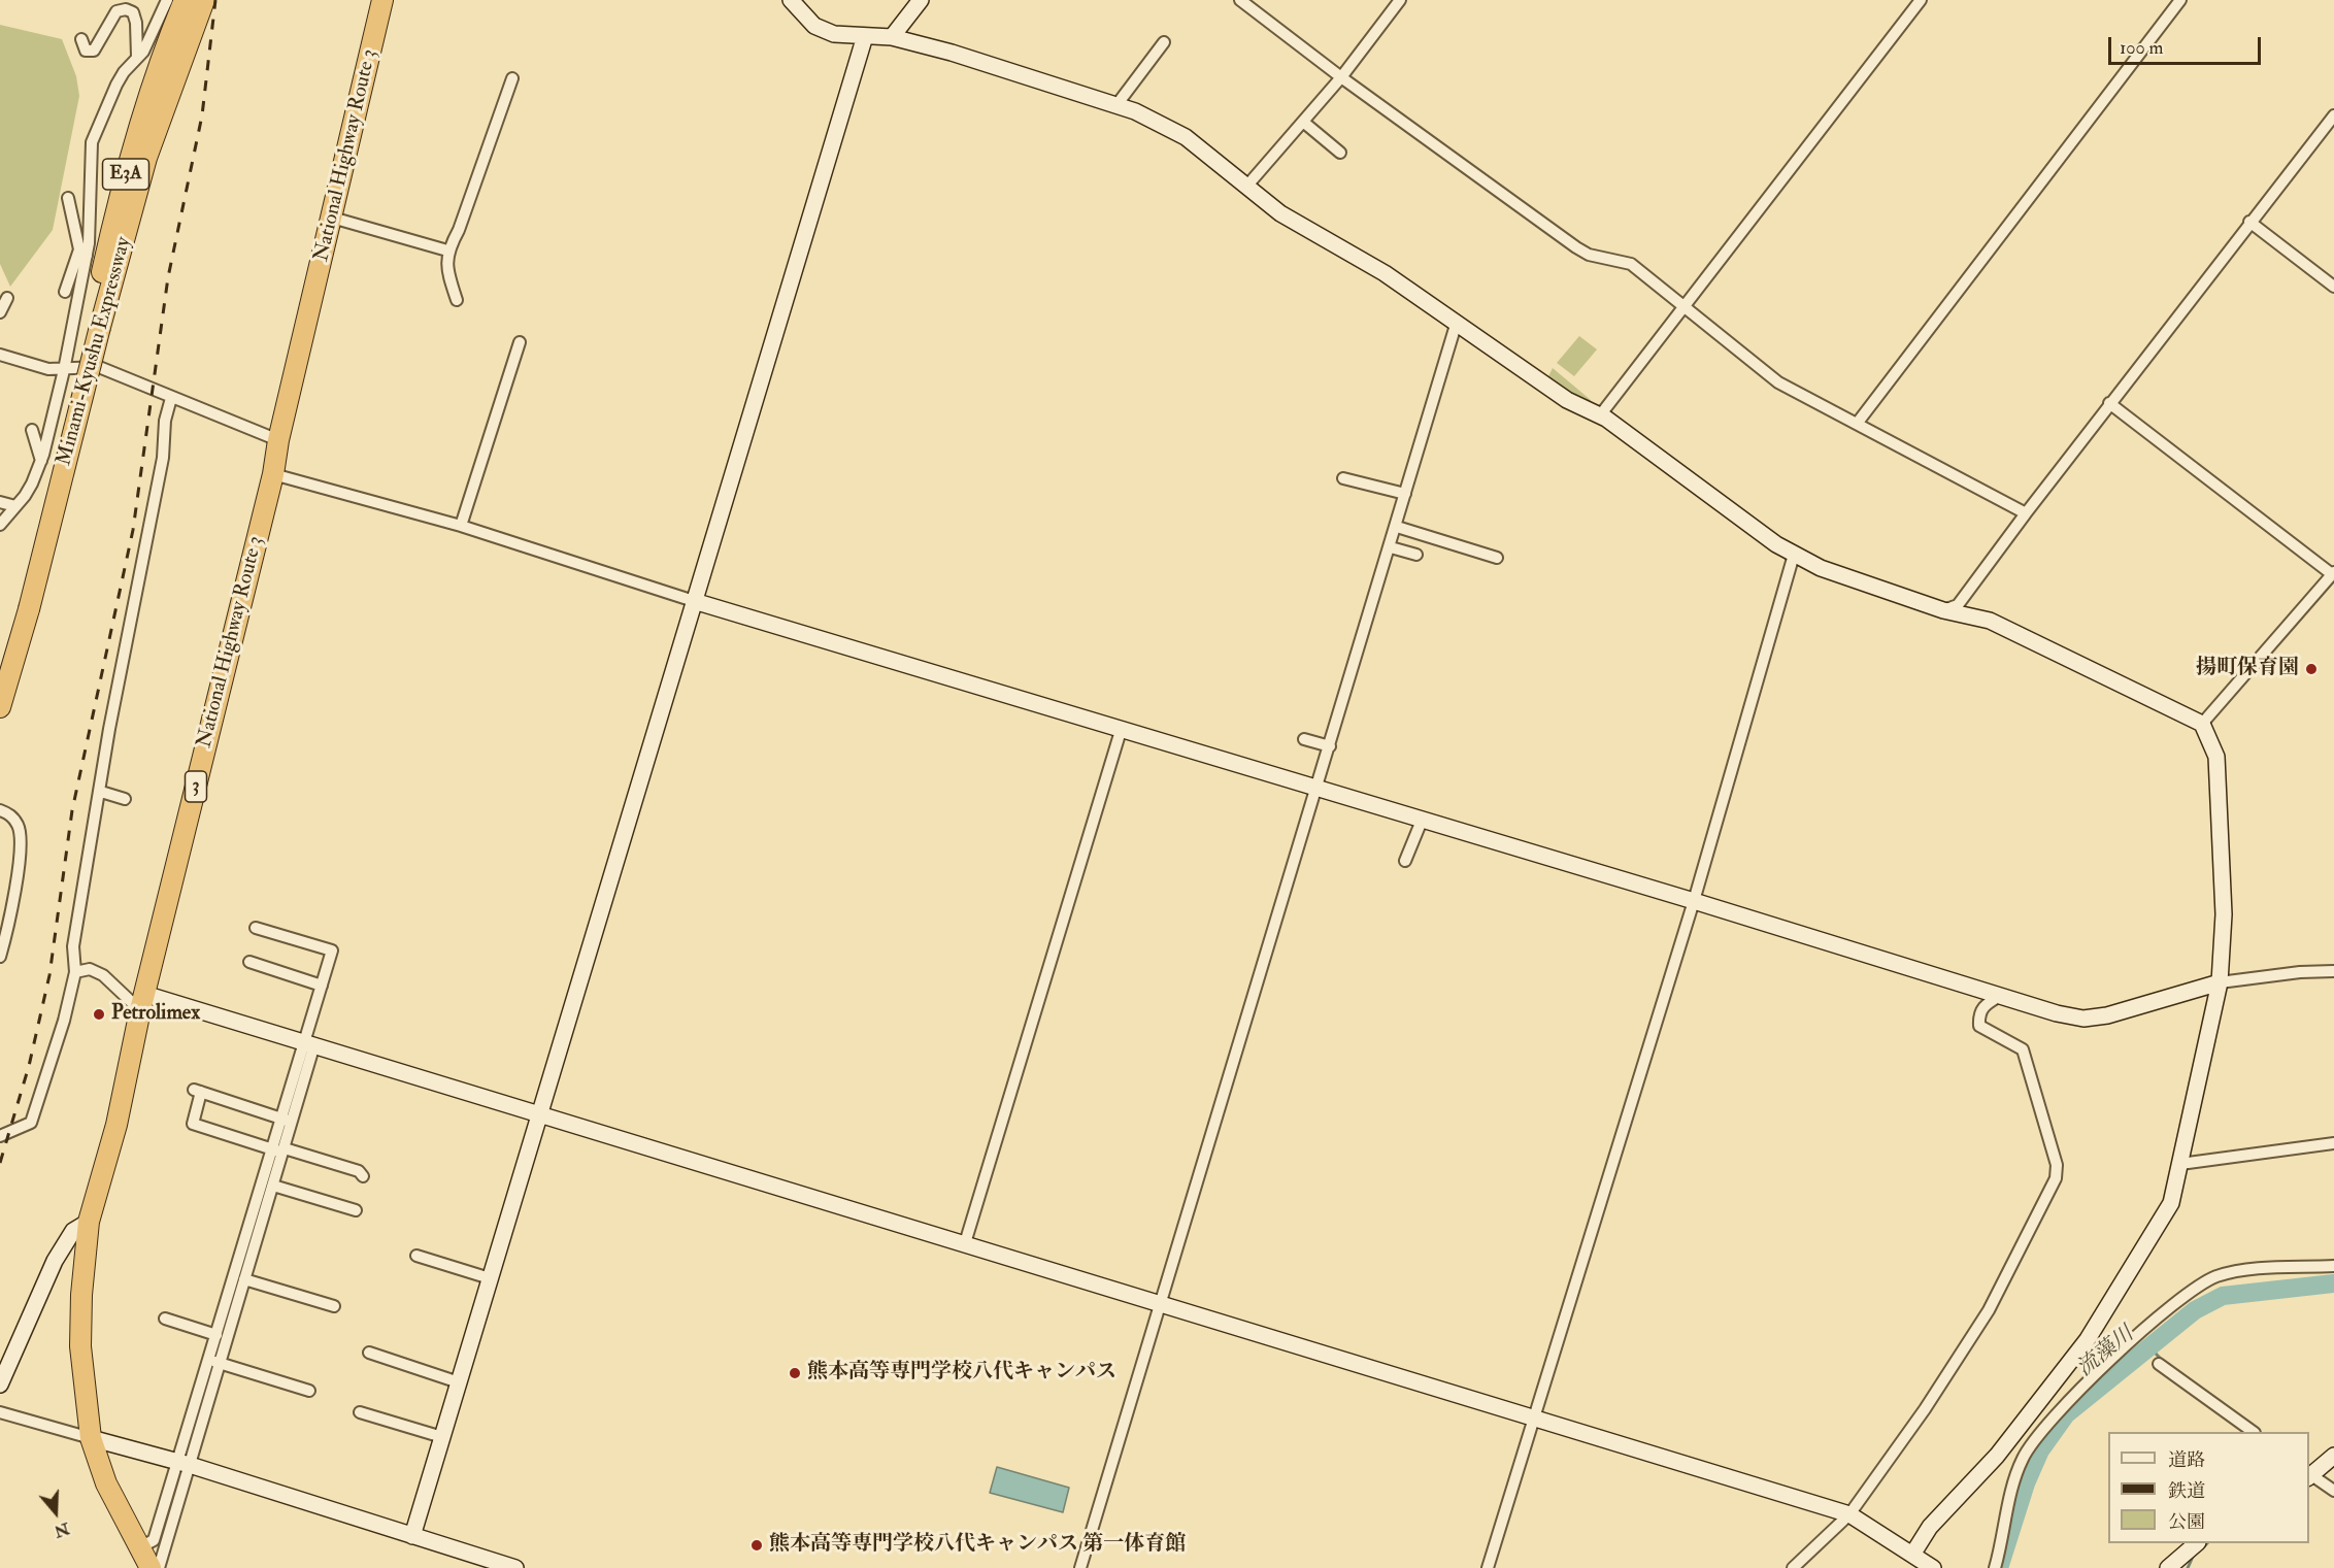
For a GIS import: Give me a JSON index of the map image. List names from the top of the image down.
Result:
{
  "streets": {
    "highway": [
      "National Highway Route 3",
      "E3A",
      "Minami-Kyushu Expressway",
      "3"
    ]
  },
  "water": ["流藻川"],
  "places": [
    "揚町保育園",
    "Petrolimex",
    "熊本高等専門学校八代キャンパス",
    "熊本高等専門学校八代キャンパス 第一体育館"
  ],
  "legend": ["道路", "鉄道", "公園"],
  "scale_bar": "100 m",
  "north": "bottom"
}
